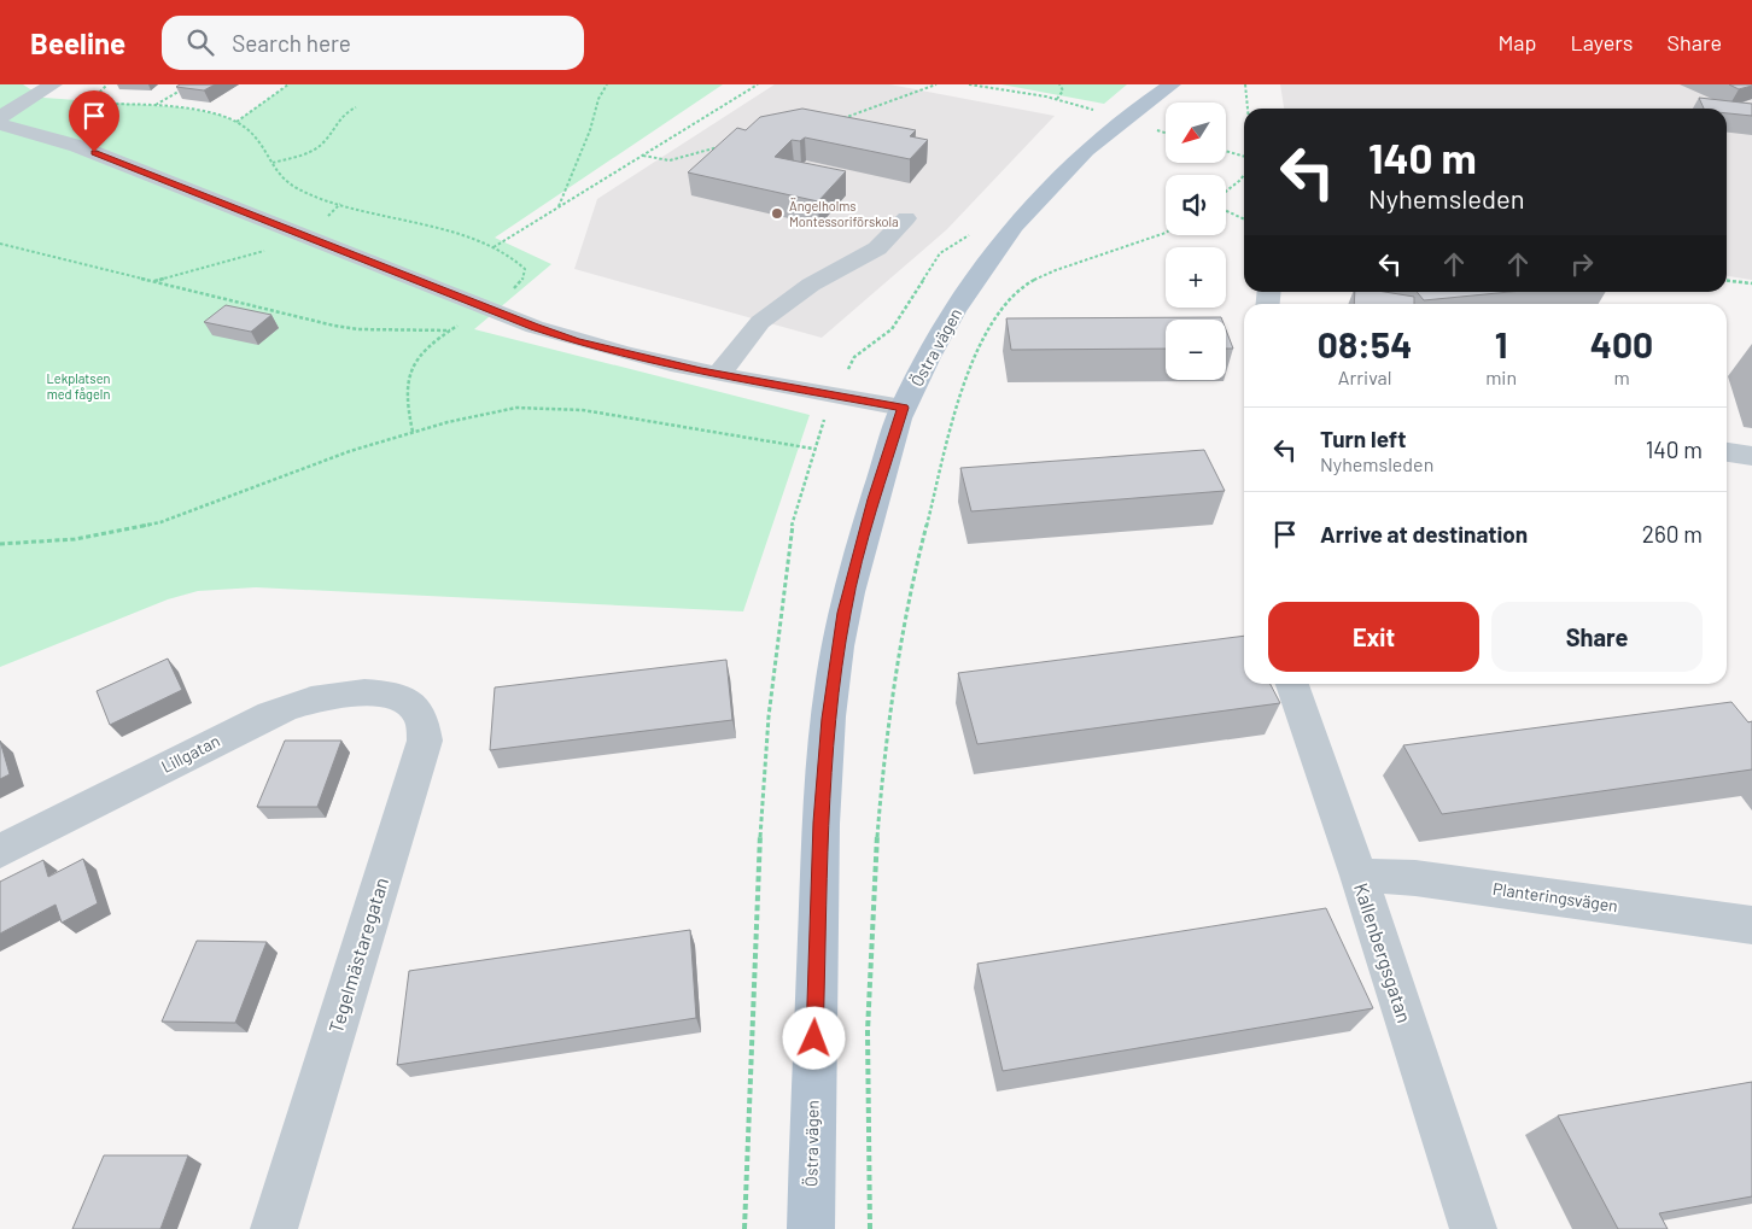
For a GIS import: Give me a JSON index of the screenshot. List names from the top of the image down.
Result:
{
  "streets": {
    "main road": ["Östra vägen"],
    "street": [
      "Lillgatan",
      "Planteringsvägen",
      "Kallenbergsgatan",
      "Tegelmästaregatan"
    ]
  },
  "crossings": [
    ["Lillgatan", "Tegelmästaregatan"],
    ["Planteringsvägen", "Kallenbergsgatan"]
  ],
  "parks": ["Lekplatsen med fågeln"],
  "places": ["Ängelholms Montessoriförskola"],
  "north": "bottom left",
  "page": {
    "header": "Beeline",
    "search": "Search here",
    "nav": ["Map", "Layers", "Share"],
    "map_buttons": ["+", "−"],
    "turn": ["140 m", "Nyhemsleden"],
    "eta": [
      "08:54",
      "Arrival",
      "1",
      "min",
      "400",
      "m"
    ],
    "list": [
      {
        "name": "Turn left",
        "note": "Nyhemsleden",
        "value": "140 m"
      },
      {
        "name": "Arrive at destination",
        "value": "260 m"
      }
    ],
    "buttons": ["Exit", "Share"]
  }
}
